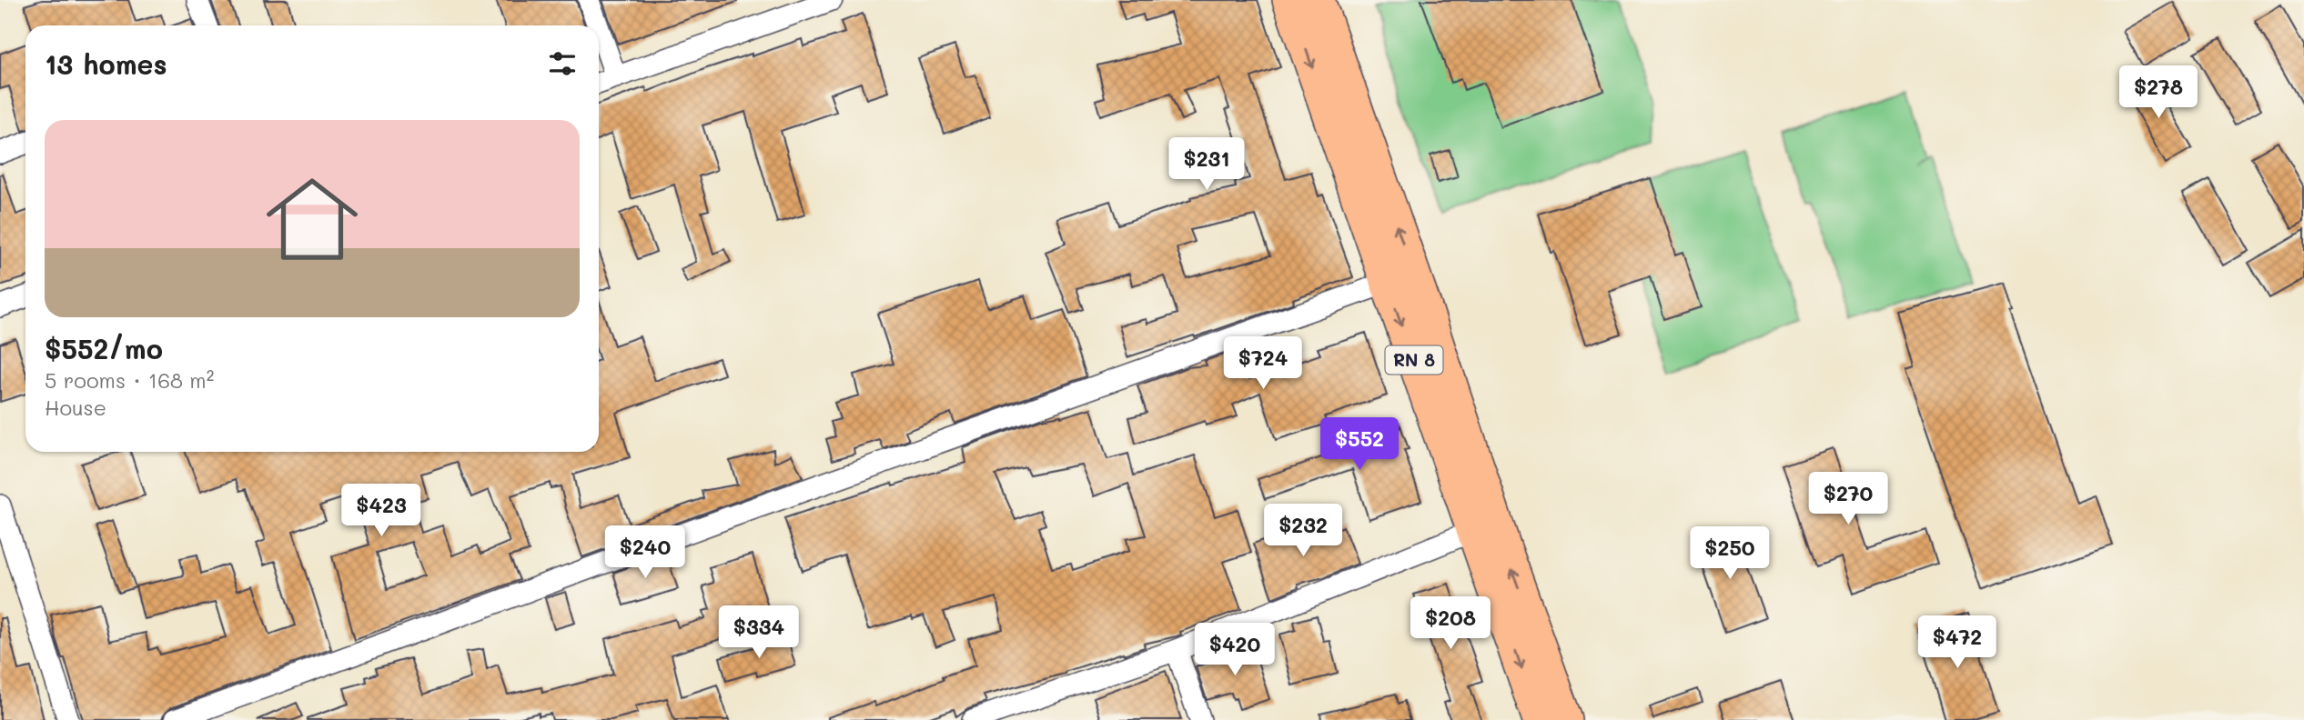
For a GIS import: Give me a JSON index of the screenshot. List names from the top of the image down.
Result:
{
  "streets": {
    "main road": ["RN 8"]
  },
  "page": {
    "heading": "13 homes",
    "price": [
      "$278",
      "$231",
      "$724",
      "$552",
      "$270",
      "$423",
      "$232",
      "$240",
      "$250",
      "$208",
      "$334",
      "$472",
      "$420"
    ],
    "list": [
      {
        "name": "$552/mo",
        "note": "5 rooms · 168 m² · House"
      }
    ]
  }
}
